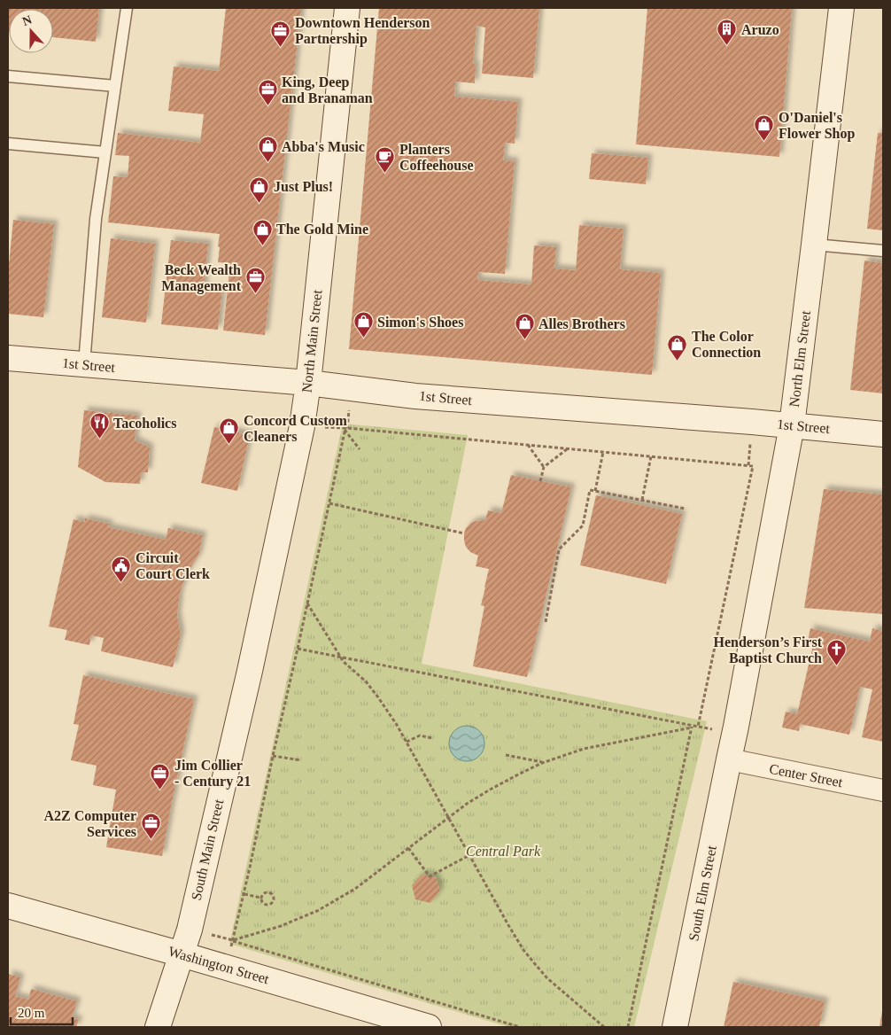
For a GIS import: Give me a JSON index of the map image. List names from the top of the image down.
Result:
{
  "streets": {
    "street": [
      "North Main Street",
      "North Elm Street",
      "1st Street",
      "Center Street",
      "South Main Street",
      "South Elm Street",
      "Washington Street"
    ]
  },
  "crossings": [
    ["North Main Street", "1st Street"],
    ["North Main Street", "South Main Street"],
    ["North Elm Street", "1st Street"],
    ["North Elm Street", "Center Street"],
    ["North Elm Street", "South Elm Street"],
    ["Center Street", "South Elm Street"],
    ["South Main Street", "Washington Street"]
  ],
  "parks": ["Central Park"],
  "places": {
    "building": ["Aruzo"],
    "office": [
      "Downtown Henderson Partnership",
      "King, Deep and Branaman",
      "Beck Wealth Management",
      "Jim Collier - Century 21",
      "A2Z Computer Services"
    ],
    "shop": [
      "O'Daniel's Flower Shop",
      "Abba's Music",
      "Just Plus!",
      "The Gold Mine",
      "Simon's Shoes",
      "Alles Brothers",
      "The Color Connection",
      "Concord Custom Cleaners"
    ],
    "cafe": ["Planters Coffeehouse"],
    "restaurant": ["Tacoholics"],
    "public building": ["Circuit Court Clerk"],
    "church": ["Henderson’s First Baptist Church"]
  },
  "scale_bar": "20 m",
  "north": "top"
}
